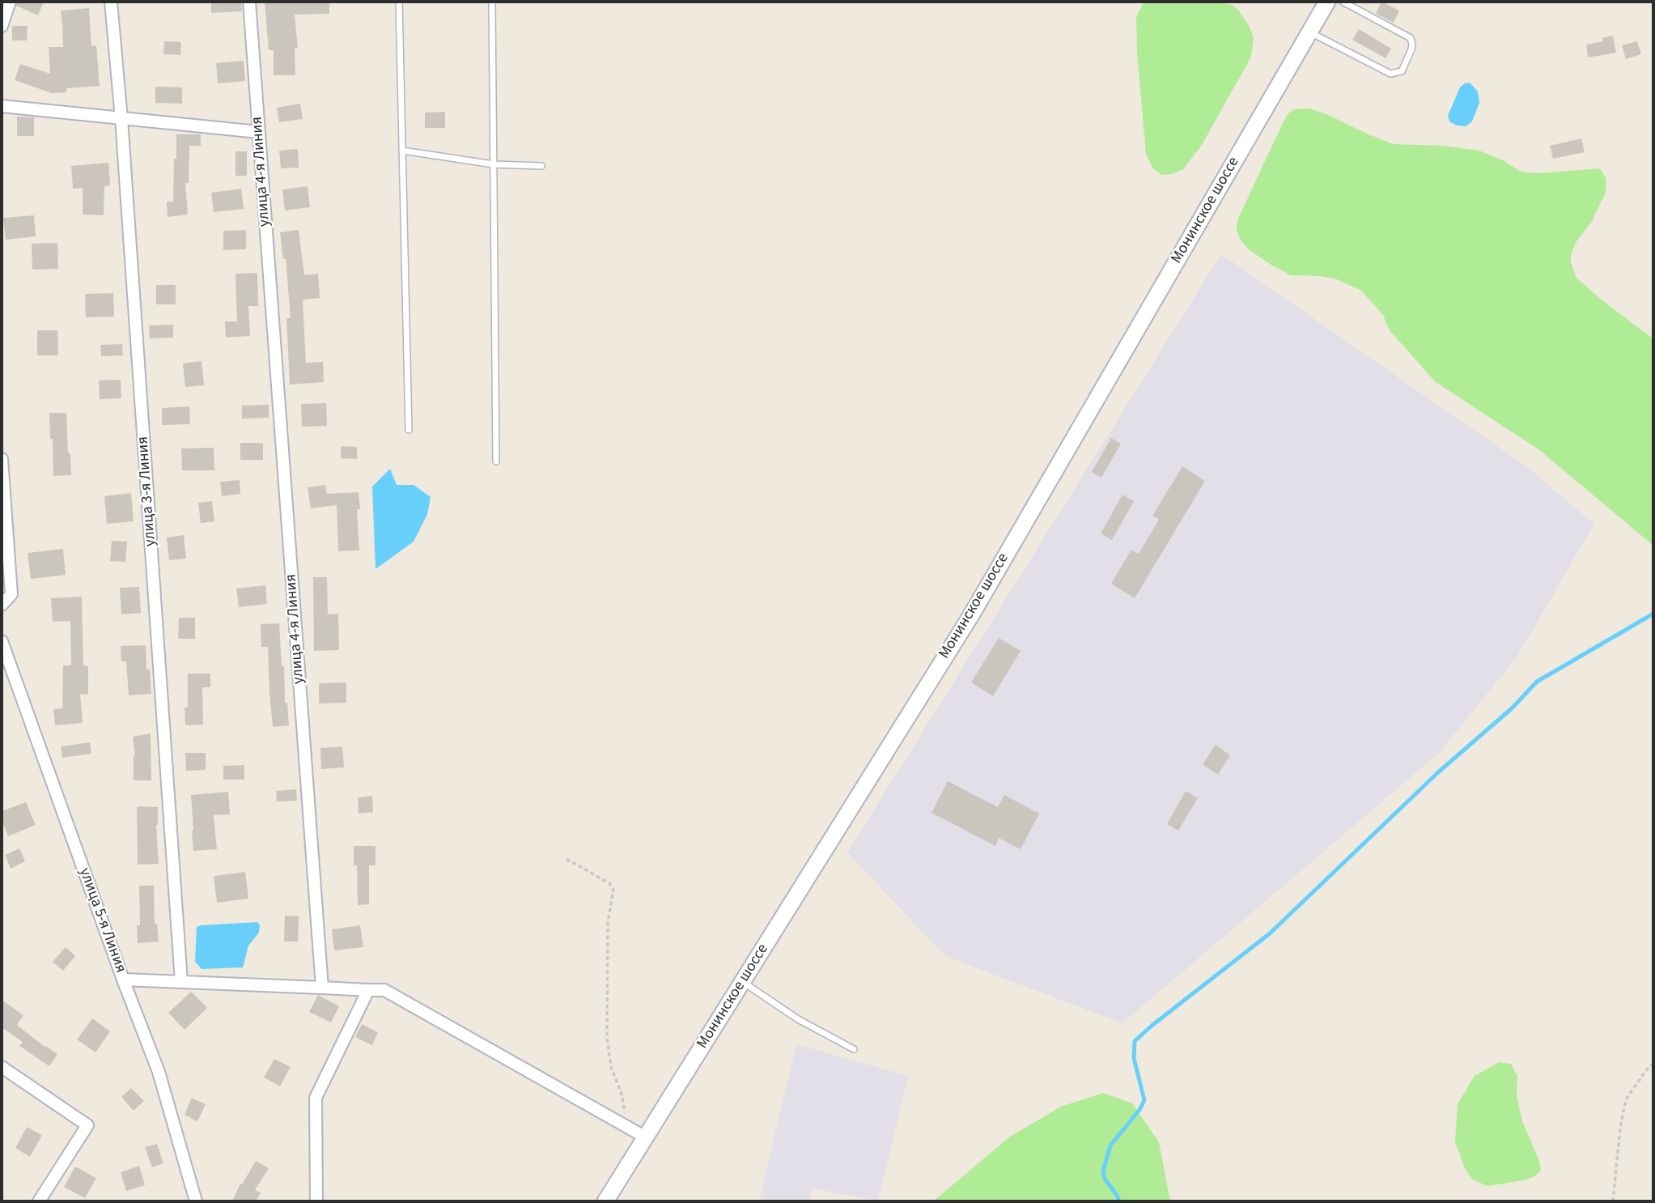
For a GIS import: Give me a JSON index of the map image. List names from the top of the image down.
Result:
{
  "streets": {
    "main road": ["Монинское шоссе"],
    "street": ["улица 4-я Линия", "улица 3-я Линия", "улица 5-я Линия"]
  }
}
